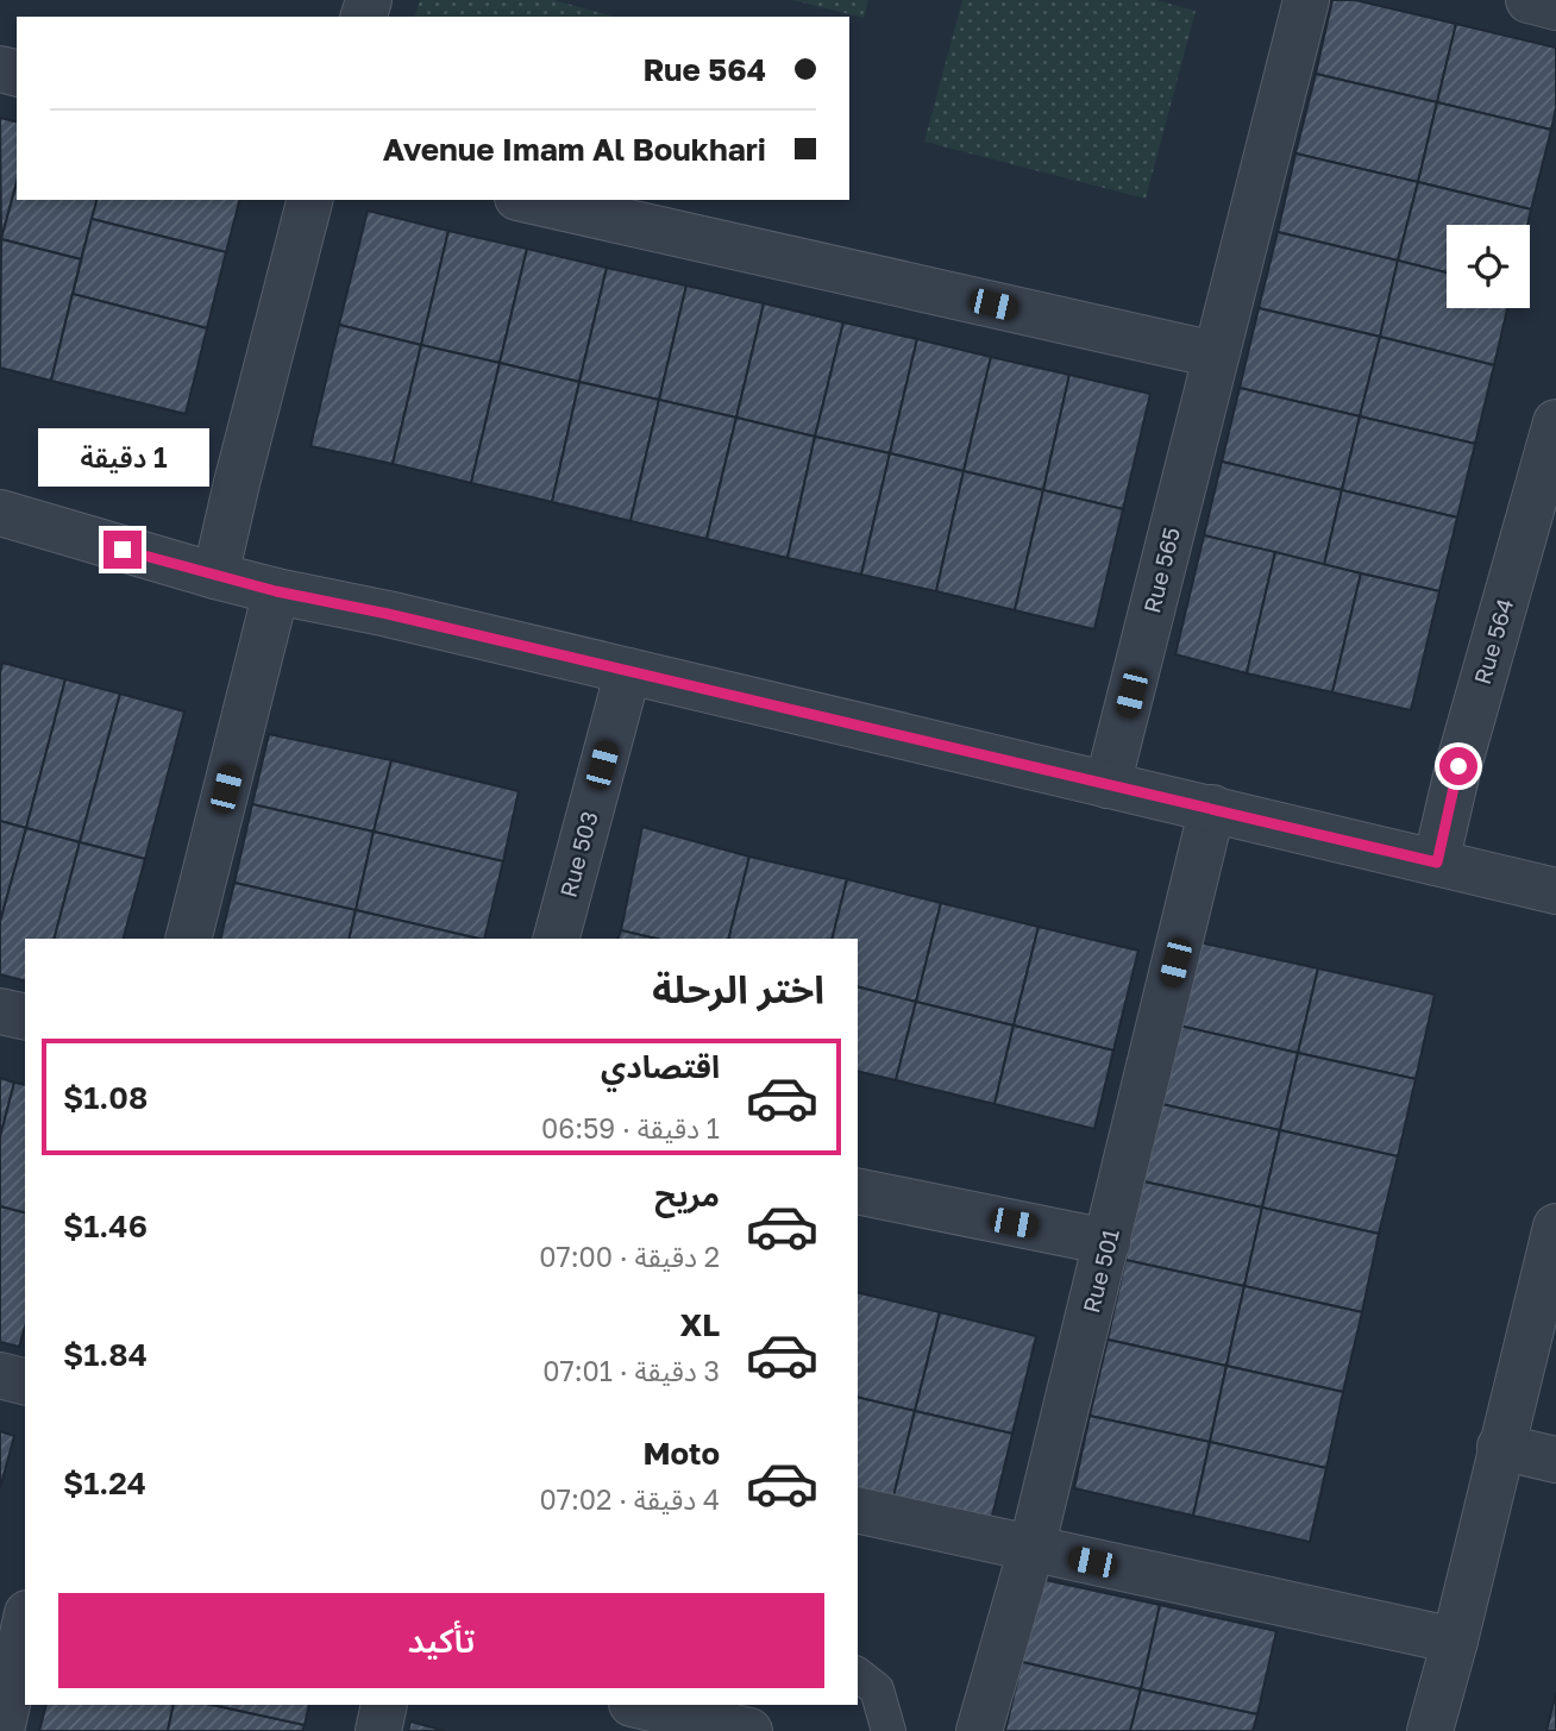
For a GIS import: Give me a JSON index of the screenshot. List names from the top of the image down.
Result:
{
  "streets": {
    "street": [
      "Rue 565",
      "Rue 564",
      "Rue 503",
      "Rue 501"
    ]
  },
  "page": {
    "banner": ["Rue 564", "Avenue Imam Al Boukhari"],
    "bubble": "1 دقيقة",
    "heading": "اختر الرحلة",
    "list": [
      {
        "name": "اقتصادي",
        "note": "1 دقيقة · 06:59",
        "value": "$1.08"
      },
      {
        "name": "مريح",
        "note": "2 دقيقة · 07:00",
        "value": "$1.46"
      },
      {
        "name": "XL",
        "note": "3 دقيقة · 07:01",
        "value": "$1.84"
      },
      {
        "name": "Moto",
        "note": "4 دقيقة · 07:02",
        "value": "$1.24"
      }
    ],
    "buttons": "تأكيد"
  }
}
